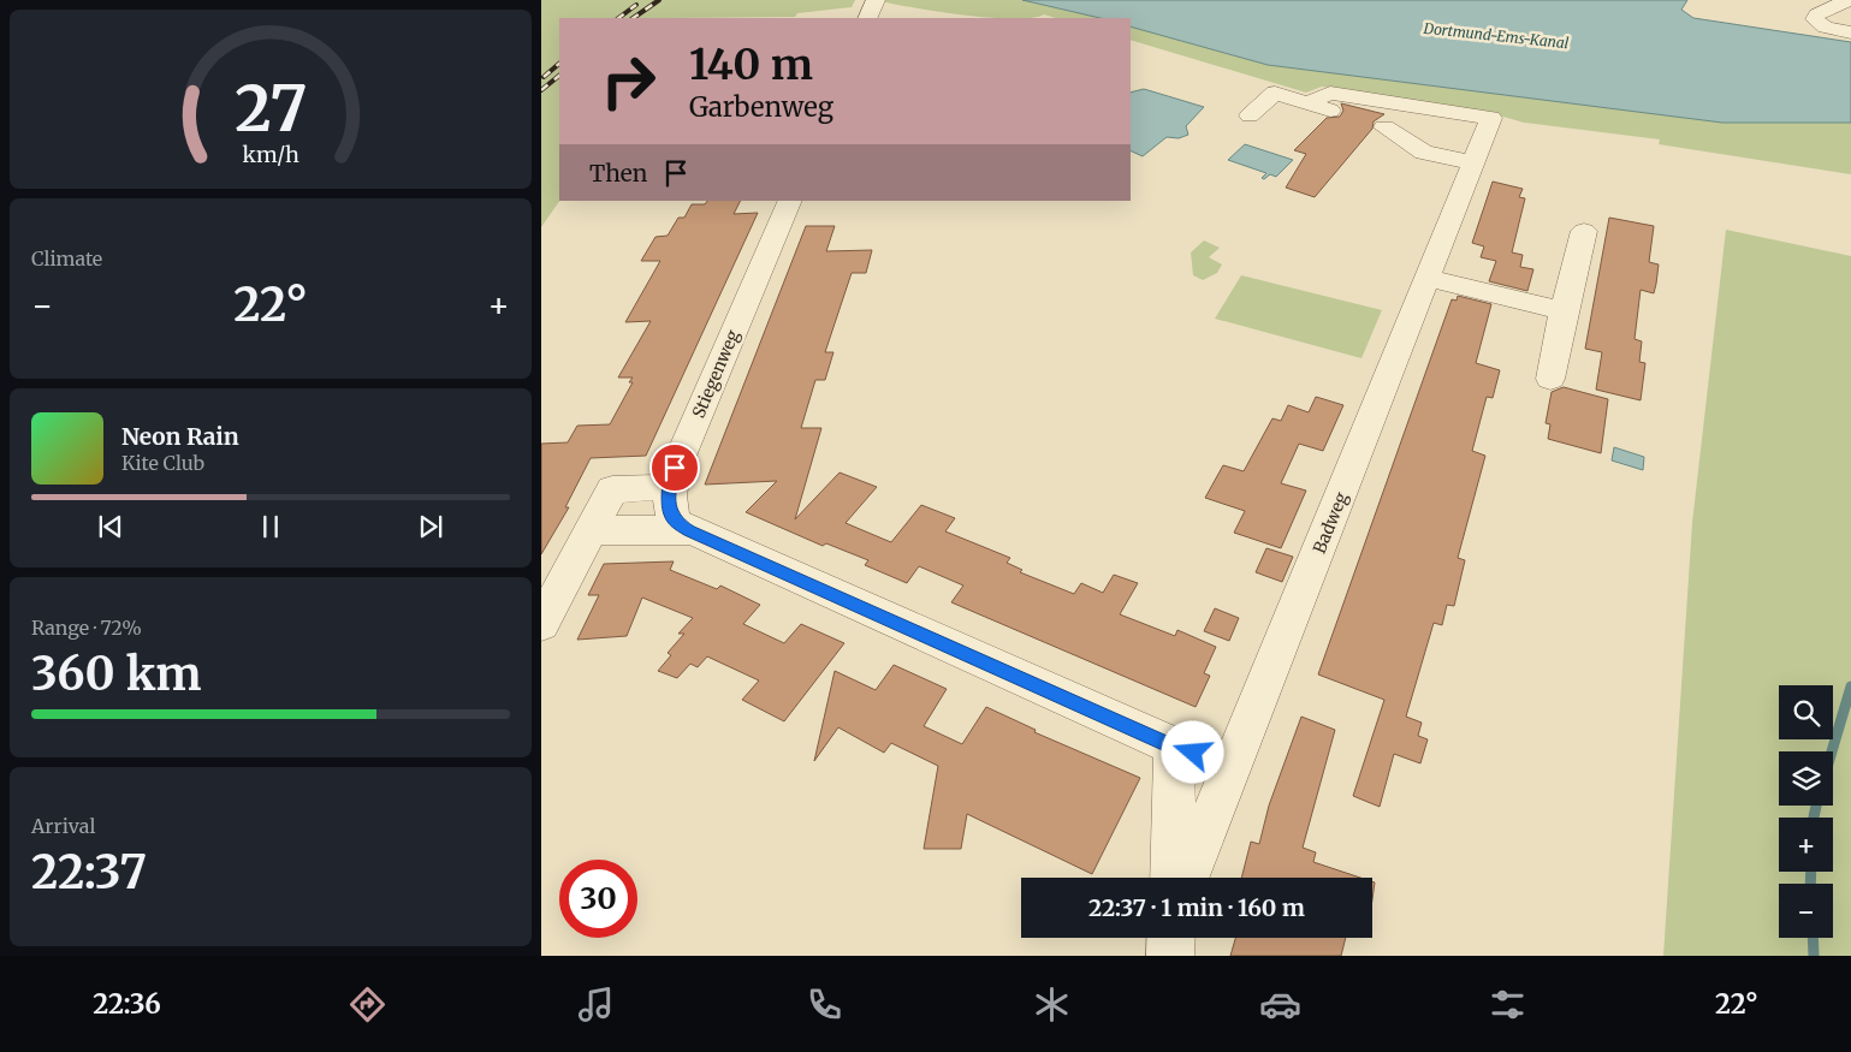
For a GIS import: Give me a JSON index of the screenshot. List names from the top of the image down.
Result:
{
  "streets": {
    "street": ["Stiegenweg", "Badweg"]
  },
  "water": ["Dortmund-Ems-Kanal"],
  "page": {
    "turn": ["140 m", "Garbenweg"],
    "then": "Then",
    "tile": [
      "Climate",
      ["Range · 72%", "360 km"],
      ["Arrival", "22:37"]
    ],
    "heat": ["−", "22°", "+"],
    "song": ["Neon Rain", "Kite Club"],
    "map_buttons": ["+", "−"],
    "limit": "30",
    "trip": "22:37 · 1 min · 160 m",
    "tabs": ["22:36", "22°"],
    "gauge": ["27", "km/h"]
  }
}
